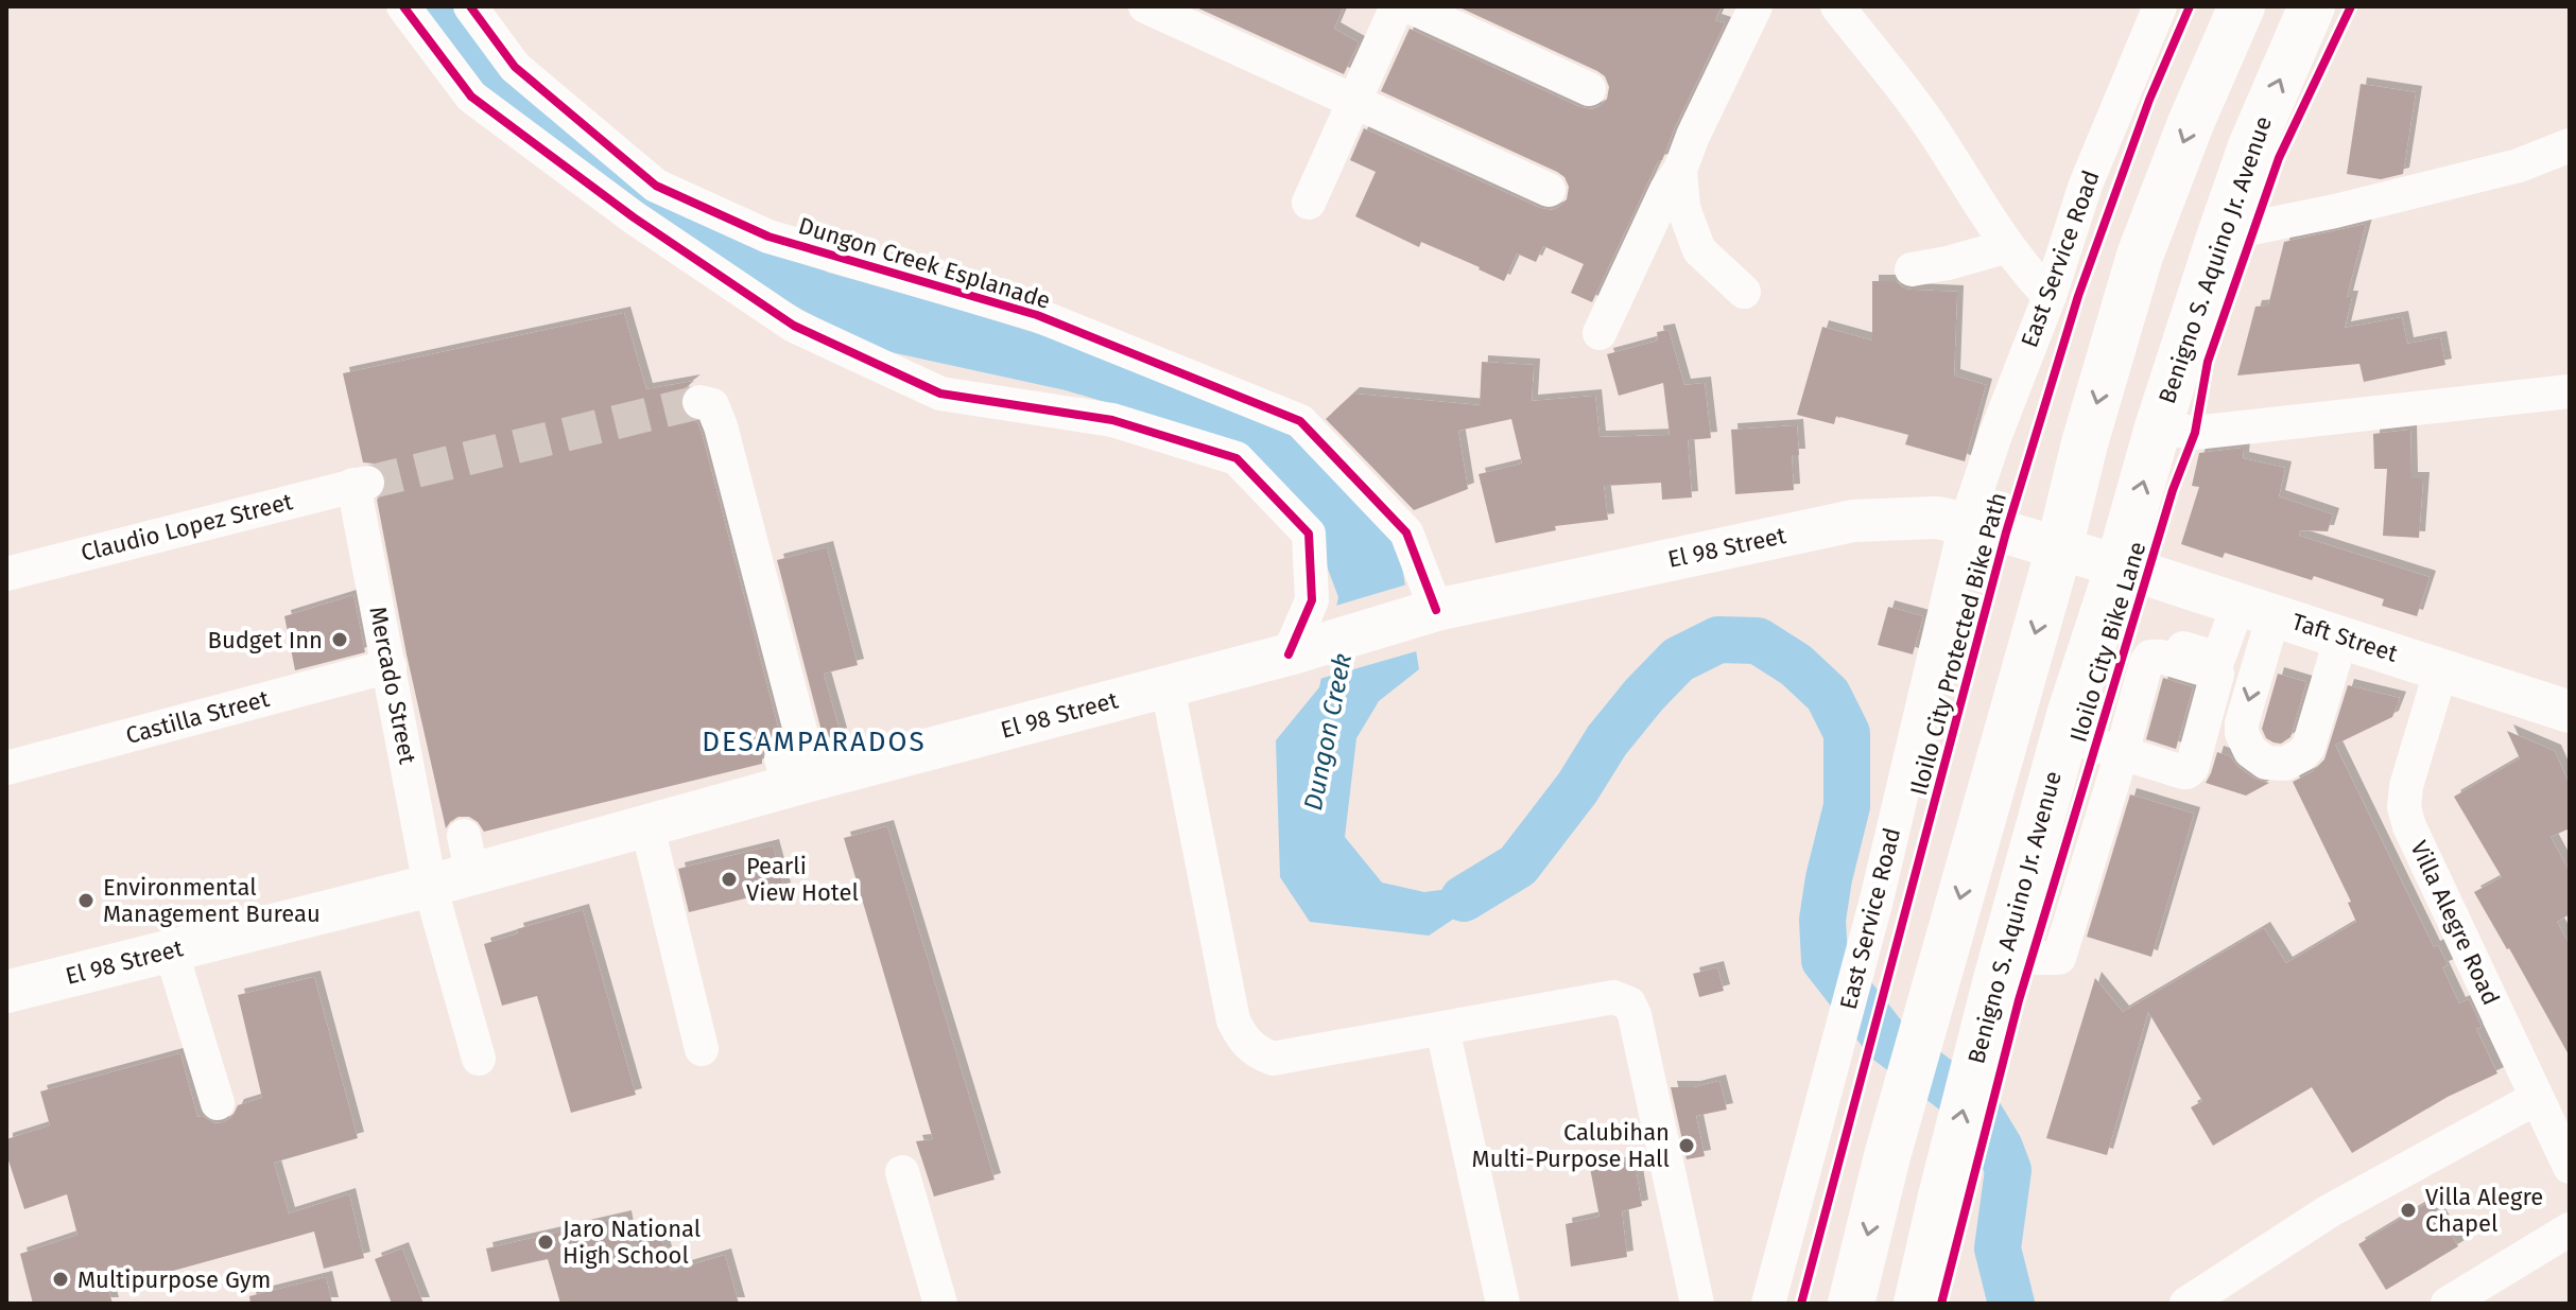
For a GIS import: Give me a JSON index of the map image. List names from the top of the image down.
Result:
{
  "streets": {
    "highway": ["Benigno S. Aquino Jr. Avenue"],
    "main road": ["El 98 Street", "Taft Street"],
    "street": [
      "East Service Road",
      "Dungon Creek Esplanade",
      "Claudio Lopez Street",
      "Mercado Street",
      "Castilla Street",
      "Villa Alegre Road"
    ],
    "cycle path": ["Iloilo City Bike Lane", "Iloilo City Protected Bike Path"]
  },
  "crossings": [
    ["East Service Road", "El 98 Street"],
    ["Benigno S. Aquino Jr. Avenue", "El 98 Street"],
    ["Benigno S. Aquino Jr. Avenue", "Taft Street"],
    ["Dungon Creek Esplanade", "El 98 Street"],
    ["Claudio Lopez Street", "Mercado Street"],
    ["El 98 Street", "Taft Street"],
    ["El 98 Street", "Mercado Street"],
    ["Taft Street", "Villa Alegre Road"],
    ["Mercado Street", "Castilla Street"]
  ],
  "districts": ["DESAMPARADOS"],
  "water": ["Dungon Creek"],
  "places": [
    "Budget Inn",
    "Pearli View Hotel",
    "Environmental Management Bureau",
    "Calubihan Multi-Purpose Hall",
    "Villa Alegre Chapel",
    "Jaro National High School",
    "Multipurpose Gym"
  ]
}
